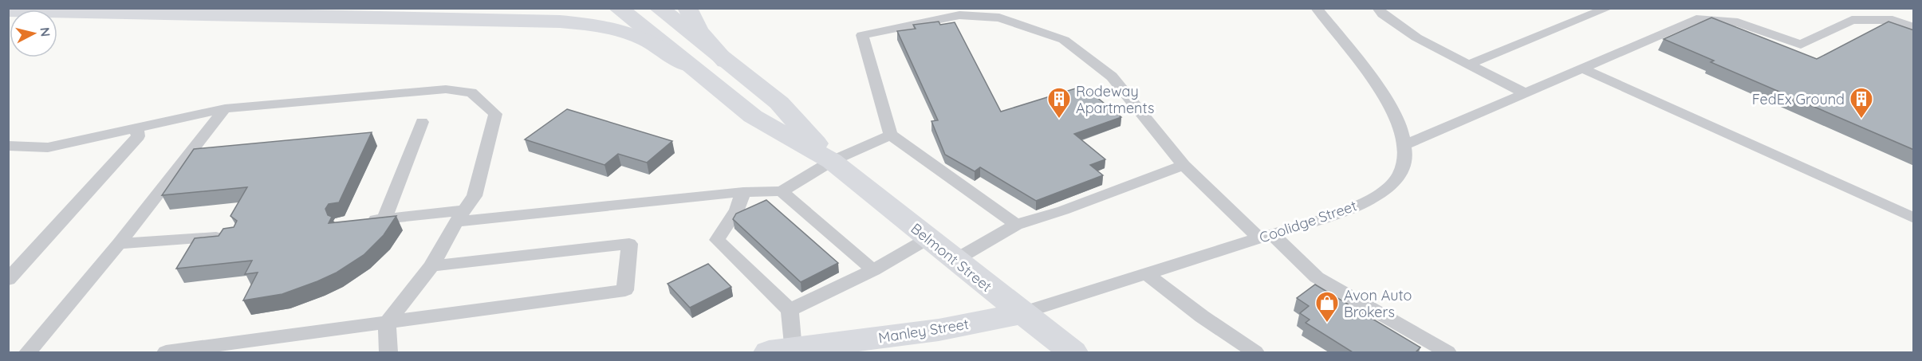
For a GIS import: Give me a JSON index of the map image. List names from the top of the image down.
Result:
{
  "streets": {
    "main road": ["Belmont Street", "Manley Street"],
    "lane": ["Coolidge Street"]
  },
  "crossings": [
    ["Coolidge Street", "Belmont Street"],
    ["Coolidge Street", "Manley Street"],
    ["Belmont Street", "Manley Street"]
  ],
  "places": {
    "building": ["Rodeway Apartments", "FedEx Ground"],
    "shop": ["Avon Auto Brokers"]
  },
  "north": "right"
}
